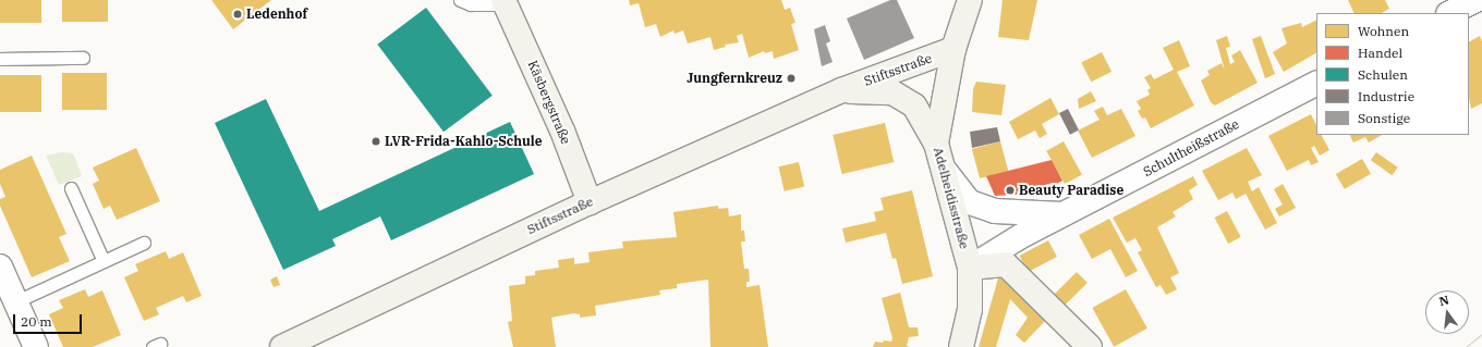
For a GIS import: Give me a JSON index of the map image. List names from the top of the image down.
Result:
{
  "streets": {
    "street": [
      "Stiftsstraße",
      "Käsbergstraße",
      "Schultheißstraße",
      "Adelheidisstraße"
    ]
  },
  "crossings": [
    ["Stiftsstraße", "Käsbergstraße"],
    ["Stiftsstraße", "Adelheidisstraße"],
    ["Schultheißstraße", "Adelheidisstraße"]
  ],
  "places": [
    "Ledenhof",
    "Jungfernkreuz",
    "LVR-Frida-Kahlo-Schule",
    "Beauty Paradise"
  ],
  "legend": [
    "Wohnen",
    "Handel",
    "Schulen",
    "Industrie",
    "Sonstige"
  ],
  "scale_bar": "20 m",
  "north": "top"
}
